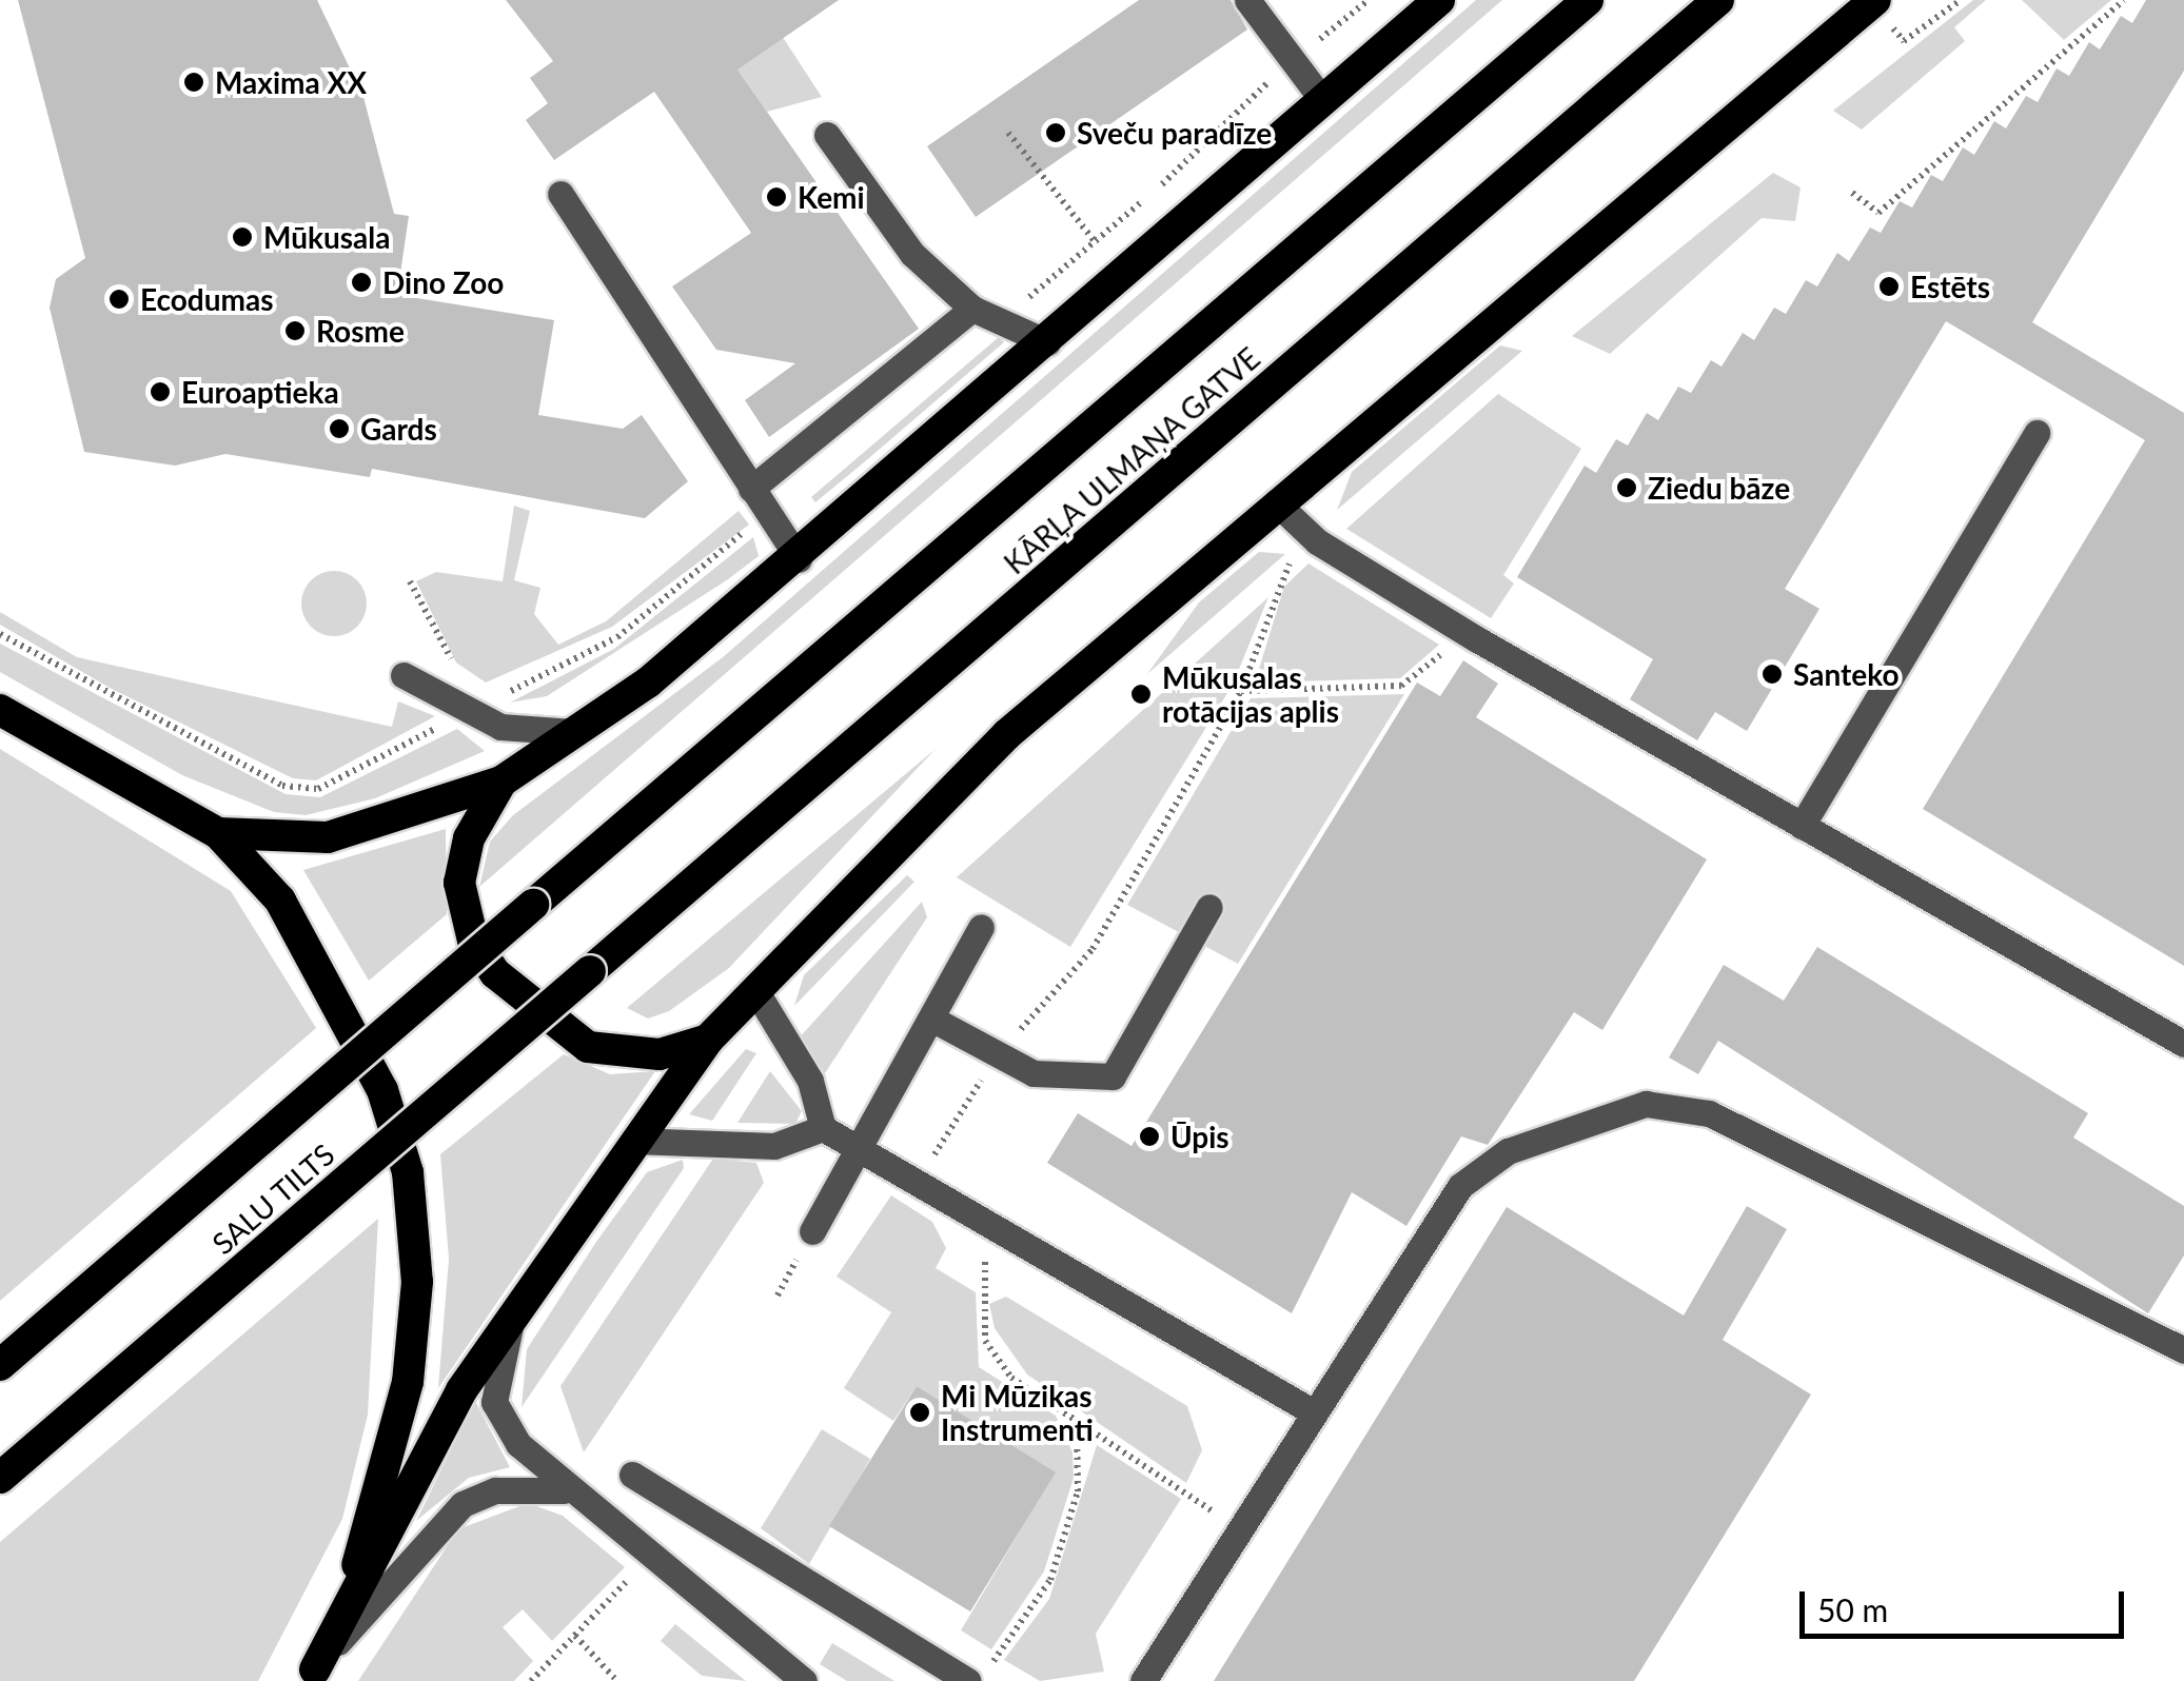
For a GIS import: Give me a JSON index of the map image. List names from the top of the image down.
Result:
{
  "streets": {
    "highway": ["KĀRĻA ULMAŅA GATVE", "SALU TILTS"]
  },
  "crossings": [
    ["KĀRĻA ULMAŅA GATVE", "SALU TILTS"]
  ],
  "places": [
    "Maxima XX",
    "Sveču paradīze",
    "Kemi",
    "Mūkusala",
    "Dino Zoo",
    "Estēts",
    "Ecodumas",
    "Rosme",
    "Euroaptieka",
    "Gards",
    "Ziedu bāze",
    "Santeko",
    "Mūkusalas rotācijas aplis",
    "Ūpis",
    "Mi Mūzikas Instrumenti"
  ],
  "scale_bar": "50 m"
}
